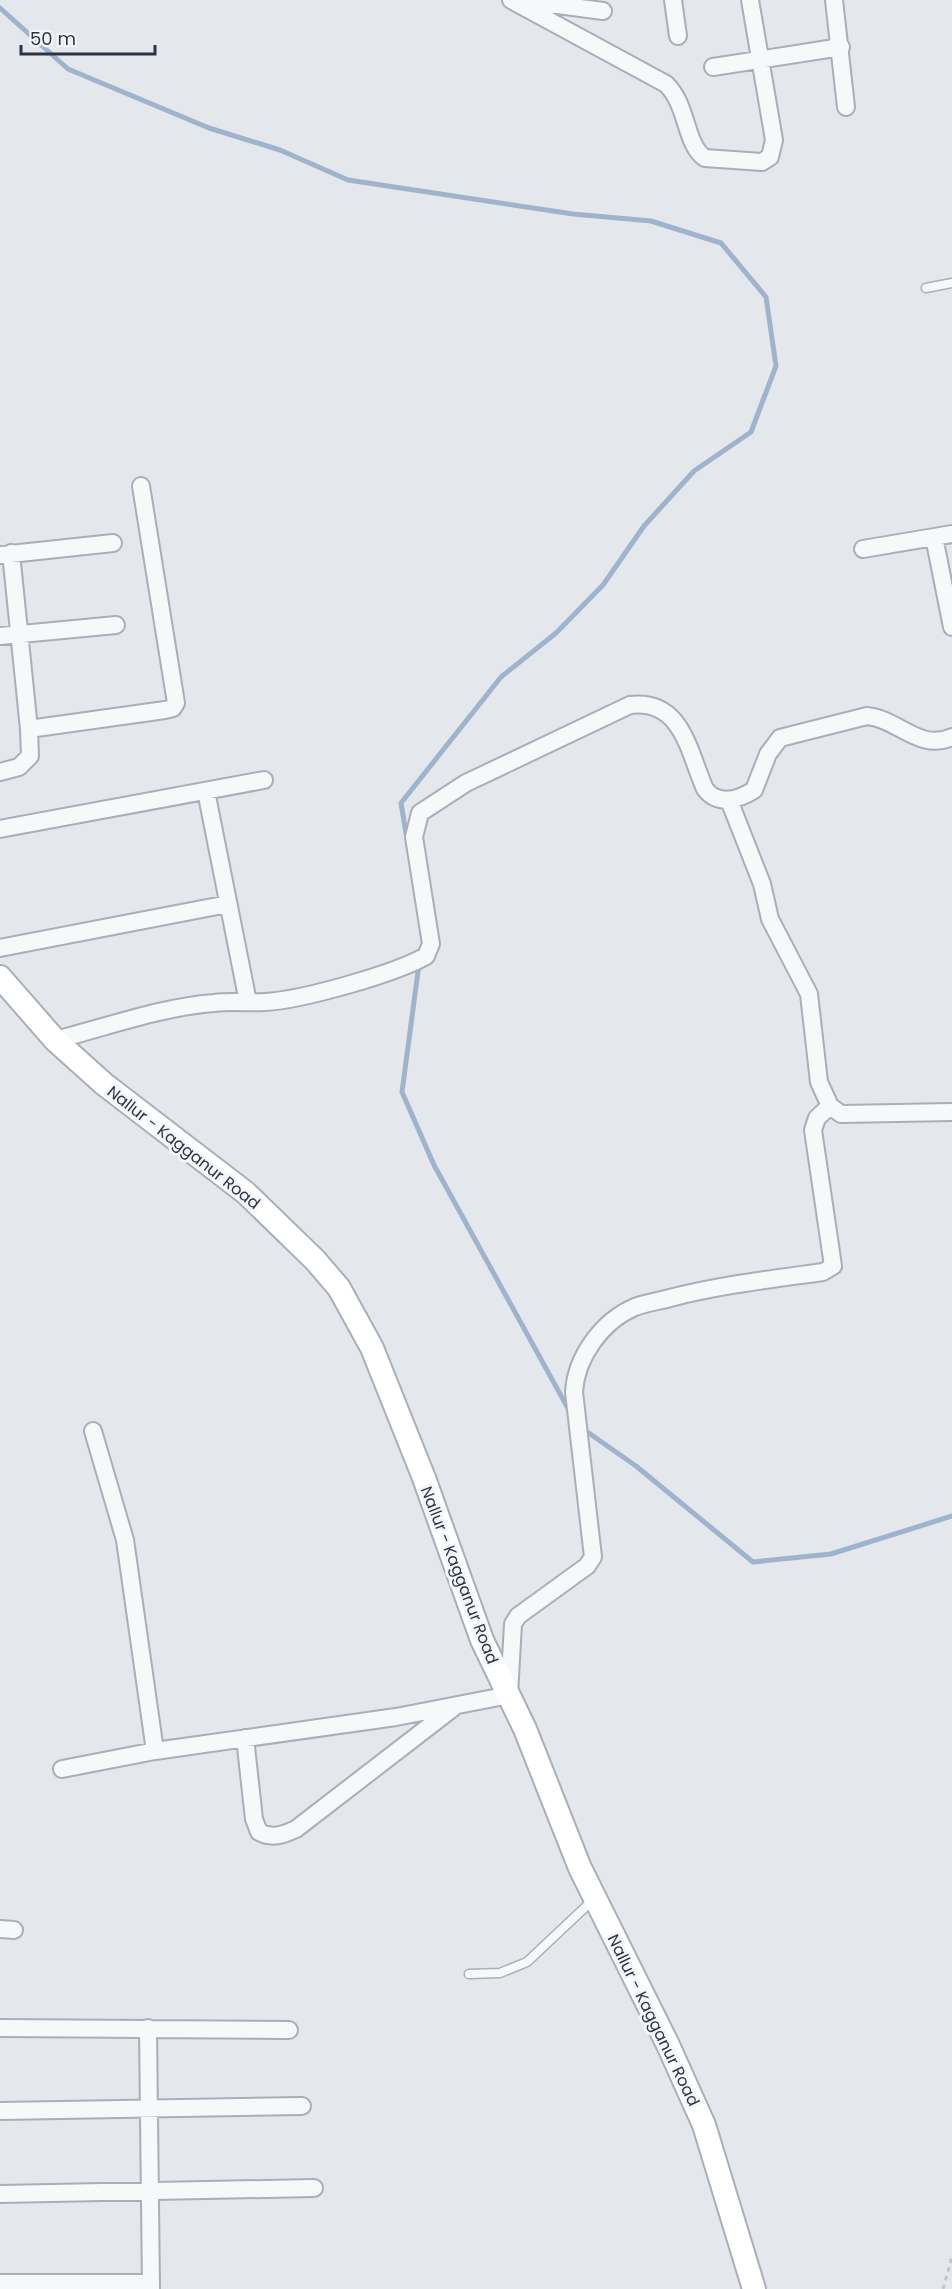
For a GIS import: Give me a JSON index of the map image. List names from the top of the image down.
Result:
{
  "streets": {
    "main road": ["Nallur - Kagganur Road"]
  },
  "scale_bar": "50 m"
}
